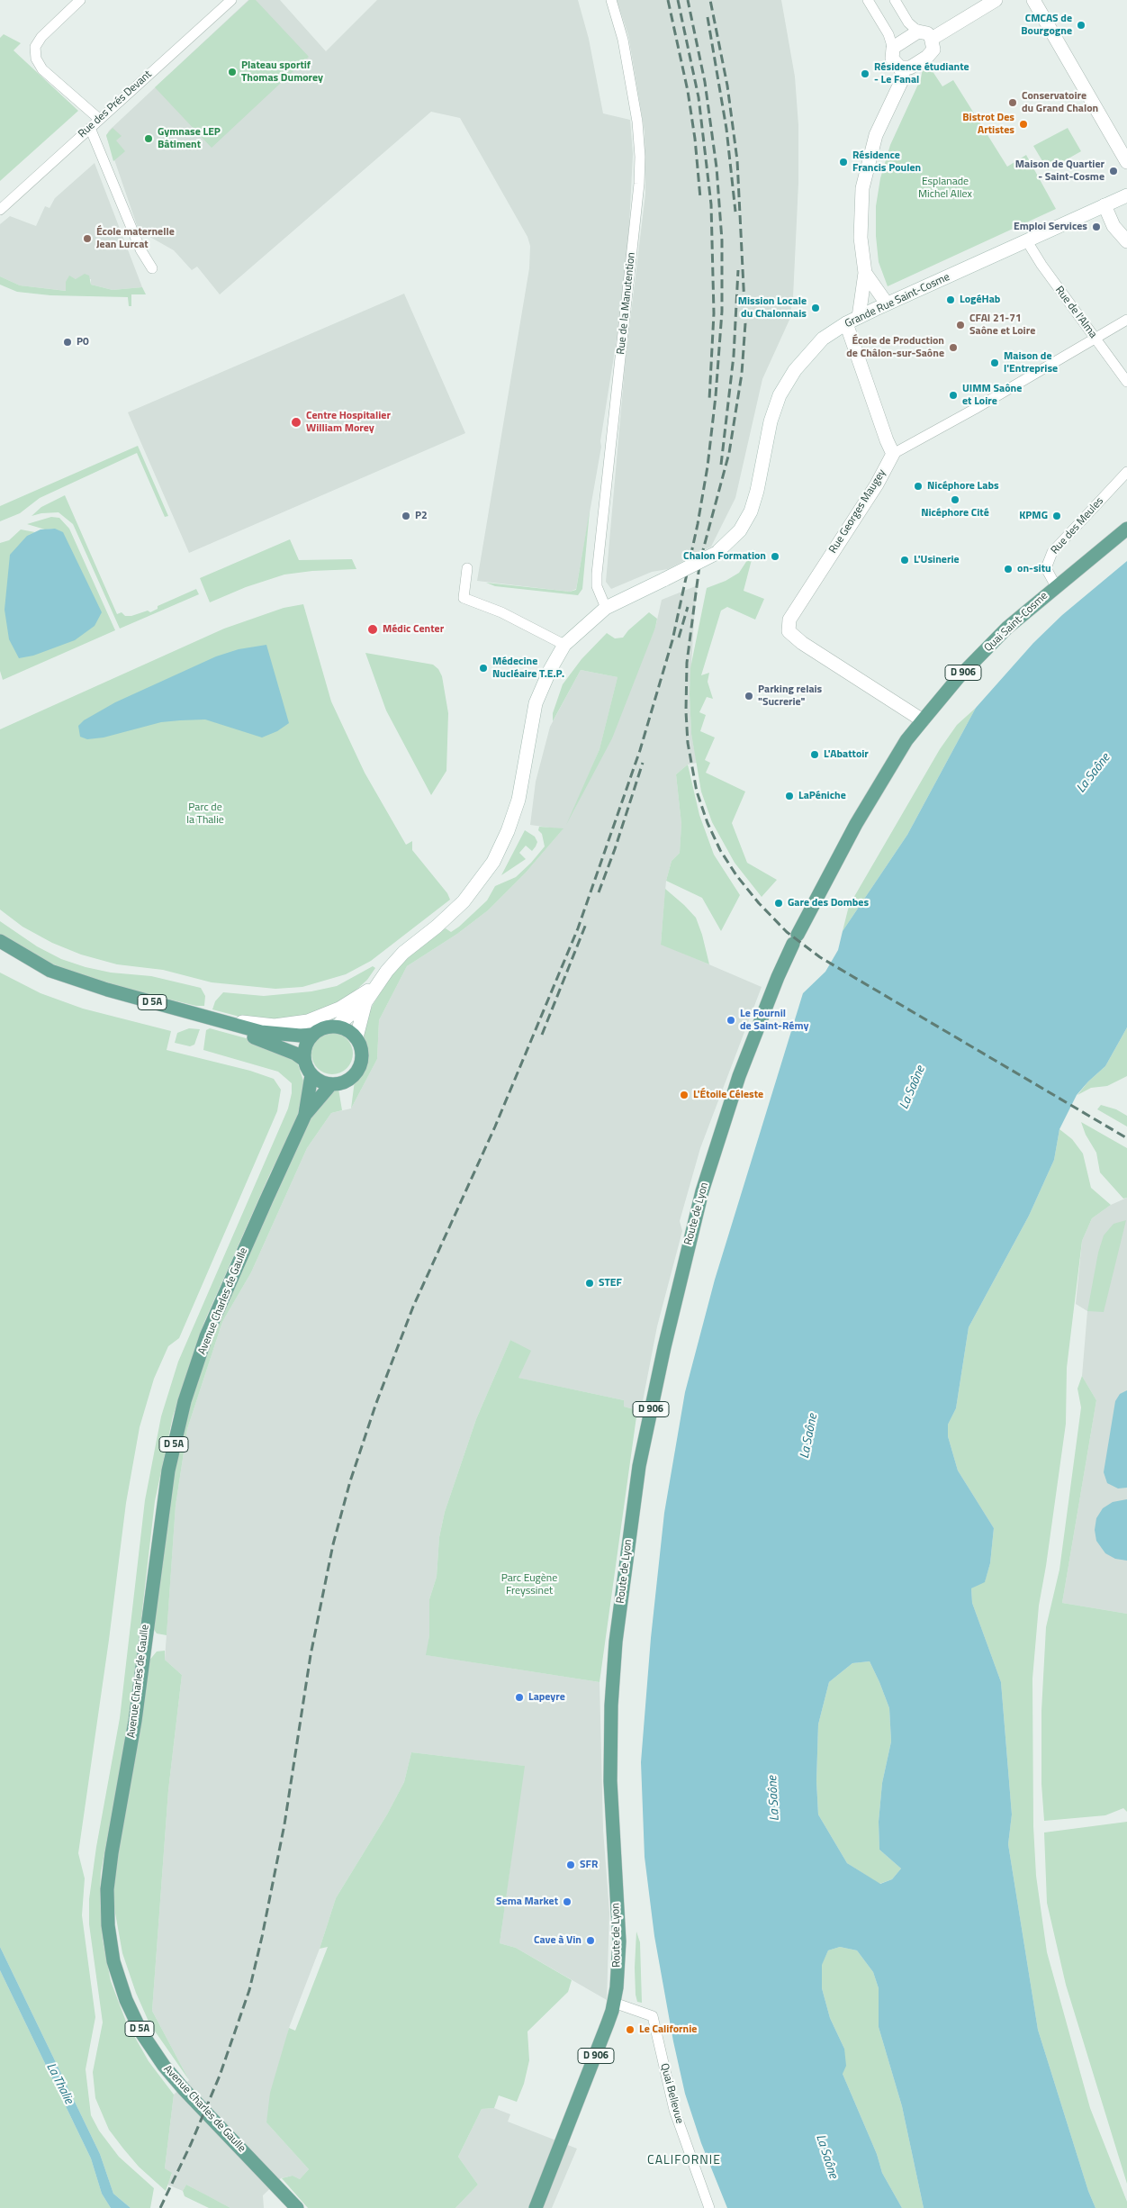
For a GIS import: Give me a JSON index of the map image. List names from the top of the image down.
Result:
{
  "streets": {
    "main road": [
      "Grande Rue Saint-Cosme",
      "Rue Georges Maugey",
      "Quai Saint-Cosme",
      "D 906",
      "D 5A",
      "Route de Lyon",
      "Avenue Charles de Gaulle"
    ],
    "street": [
      "Rue des Prés Devant",
      "Rue de la Manutention",
      "Rue de l'Alma",
      "Rue des Meules",
      "Quai Bellevue"
    ]
  },
  "crossings": [
    ["Grande Rue Saint-Cosme", "Rue de la Manutention"],
    ["Grande Rue Saint-Cosme", "Rue de l'Alma"],
    ["Rue Georges Maugey", "Quai Saint-Cosme"],
    ["Rue des Meules", "Quai Saint-Cosme"],
    ["Quai Saint-Cosme", "Route de Lyon"],
    ["D 5A", "Avenue Charles de Gaulle"],
    ["Route de Lyon", "Quai Bellevue"]
  ],
  "districts": ["CALIFORNIE"],
  "water": ["La Saône", "La Thalie"],
  "parks": ["Esplanade Michel Allex", "Parc de la Thalie", "Parc Eugène Freyssinet"],
  "places": [
    "CMCAS de Bourgogne",
    "Plateau sportif Thomas Dumorey",
    "Résidence étudiante - Le Fanal",
    "Conservatoire du Grand Chalon",
    "Bistrot Des Artistes",
    "Gymnase LEP Bâtiment",
    "Résidence Francis Poulen",
    "Maison de Quartier - Saint-Cosme",
    "Emploi Services",
    "École maternelle Jean Lurcat",
    "LogéHab",
    "Mission Locale du Chalonnais",
    "CFAI 21-71 Saône et Loire",
    "P0",
    "École de Production de Châlon-sur-Saône",
    "Maison de l'Entreprise",
    "UIMM Saône et Loire",
    "Centre Hospitalier William Morey",
    "Nicéphore Labs",
    "Nicéphore Cité",
    "P2",
    "KPMG",
    "Chalon Formation",
    "L'Usinerie",
    "on-situ",
    "Médic Center",
    "Médecine Nucléaire T.E.P.",
    "Parking relais \"Sucrerie\"",
    "L'Abattoir",
    "LaPéniche",
    "Gare des Dombes",
    "Le Fournil de Saint-Rémy",
    "L'Étoile Céleste",
    "STEF",
    "Lapeyre",
    "SFR",
    "Sema Market",
    "Cave à Vin",
    "Le Californie"
  ]
}
